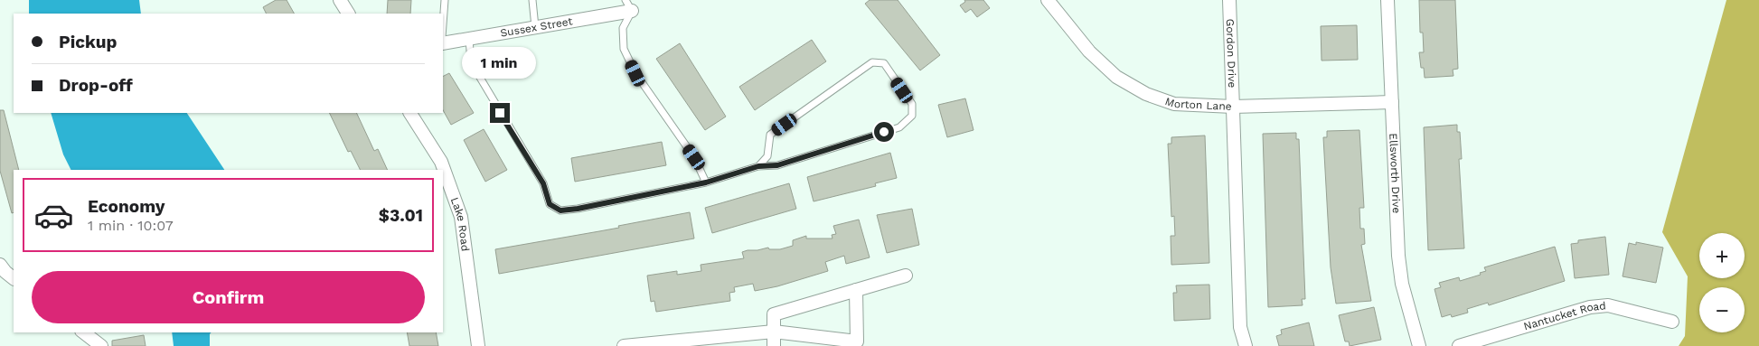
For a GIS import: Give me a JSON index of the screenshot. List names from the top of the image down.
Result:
{
  "streets": {
    "street": [
      "Sussex Street",
      "Gordon Drive",
      "Morton Lane",
      "Ellsworth Drive",
      "Lake Road",
      "Nantucket Road"
    ]
  },
  "crossings": [
    ["Gordon Drive", "Morton Lane"],
    ["Morton Lane", "Ellsworth Drive"]
  ],
  "page": {
    "banner": ["Pickup", "Drop-off"],
    "bubble": "1 min",
    "list": [
      {
        "name": "Economy",
        "note": "1 min · 10:07",
        "value": "$3.01"
      }
    ],
    "map_buttons": ["+", "−"],
    "buttons": "Confirm"
  }
}
